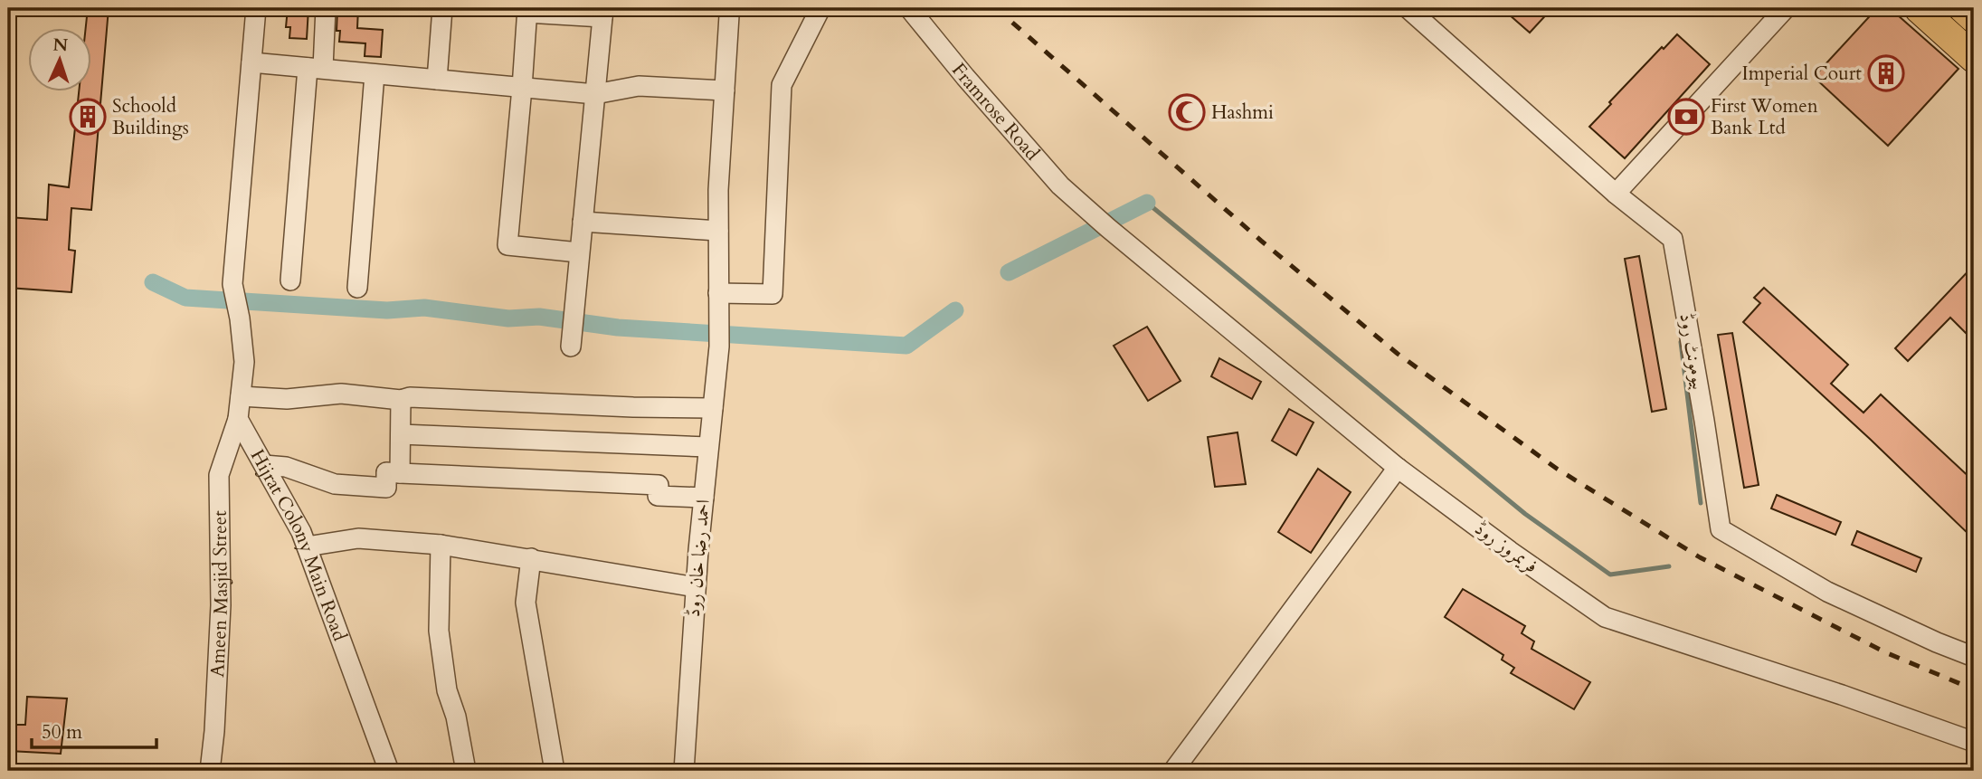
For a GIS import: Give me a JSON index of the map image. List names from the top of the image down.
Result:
{
  "streets": {
    "street": [
      "Framrose Road",
      "بیومونٹ روڈ",
      "Hijrat Colony Main Road",
      "فریمروز روڈ",
      "احمد رضا خان روڈ",
      "Ameen Masjid Street"
    ]
  },
  "crossings": [
    ["Framrose Road", "فریمروز روڈ"],
    ["Hijrat Colony Main Road", "Ameen Masjid Street"]
  ],
  "places": {
    "building": ["Imperial Court", "Schoold Buildings"],
    "mosque": ["Hashmi"],
    "bank": ["First Women Bank Ltd"]
  },
  "scale_bar": "50 m",
  "north": "top"
}
